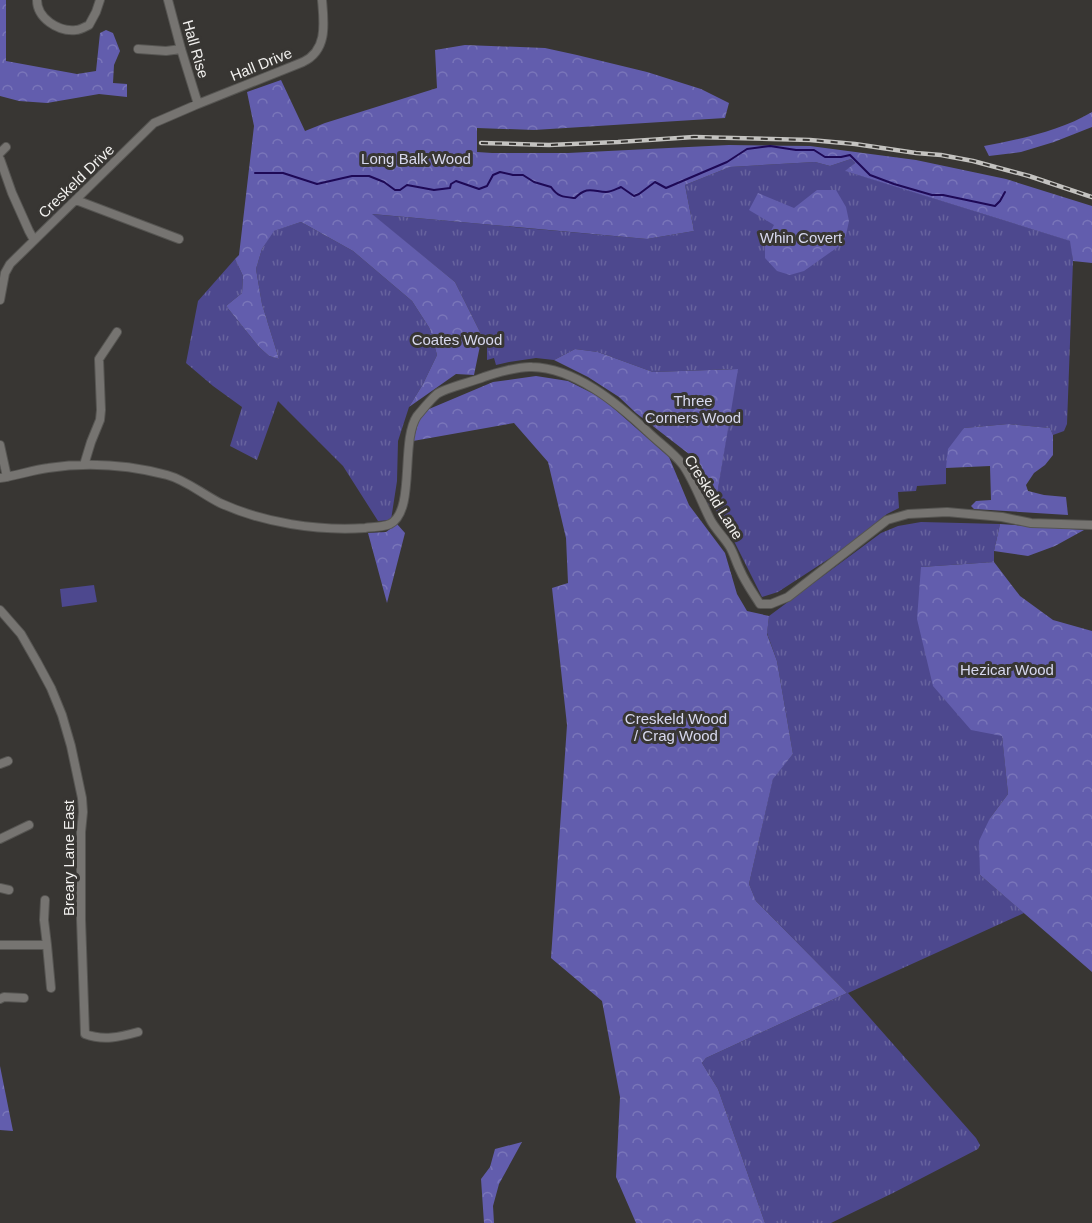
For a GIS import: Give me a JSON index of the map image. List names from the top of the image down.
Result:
{
  "streets": {
    "street": [
      "Hall Rise",
      "Hall Drive",
      "Creskeld Drive",
      "Creskeld Lane",
      "Breary Lane East"
    ]
  },
  "crossings": [
    ["Hall Rise", "Hall Drive"],
    ["Hall Rise", "Creskeld Drive"],
    ["Hall Drive", "Creskeld Drive"]
  ],
  "parks": [
    "Long Balk Wood",
    "Whin Covert",
    "Coates Wood",
    "Three Corners Wood",
    "Hezicar Wood",
    "Creskeld Wood / Crag Wood"
  ]
}
